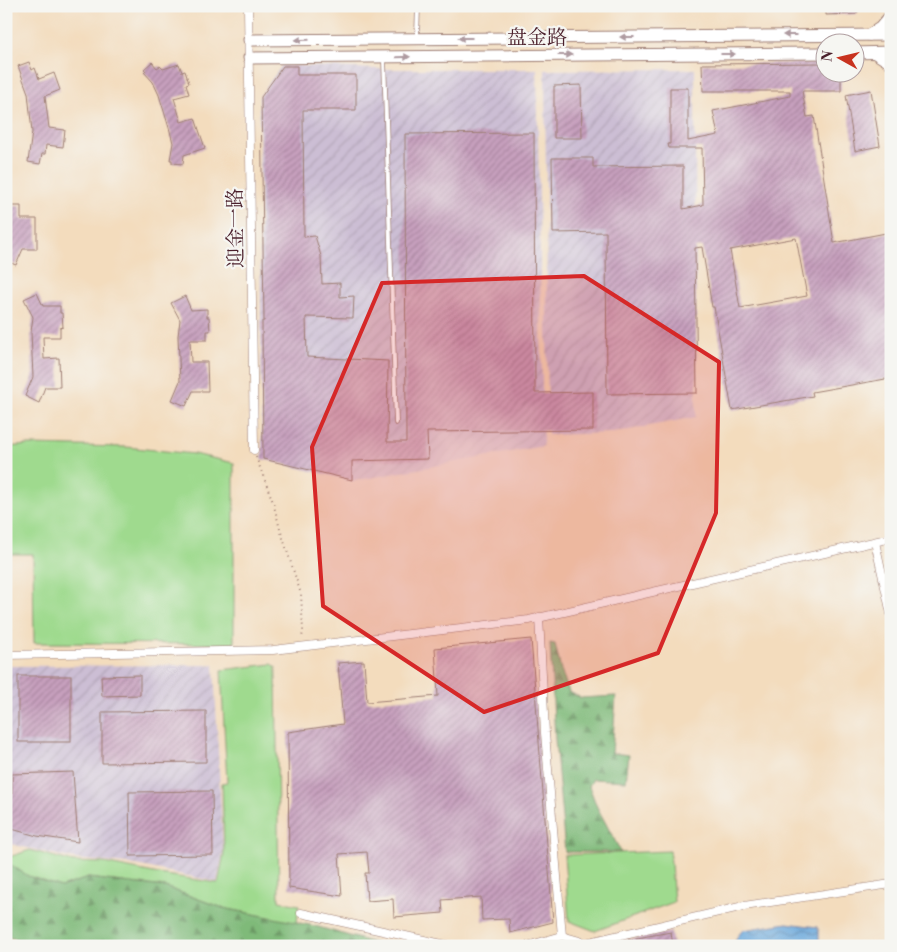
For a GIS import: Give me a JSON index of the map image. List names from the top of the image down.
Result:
{
  "streets": {
    "street": ["盘金路", "迎金一路"]
  },
  "crossings": [
    ["盘金路", "迎金一路"]
  ],
  "north": "left"
}
